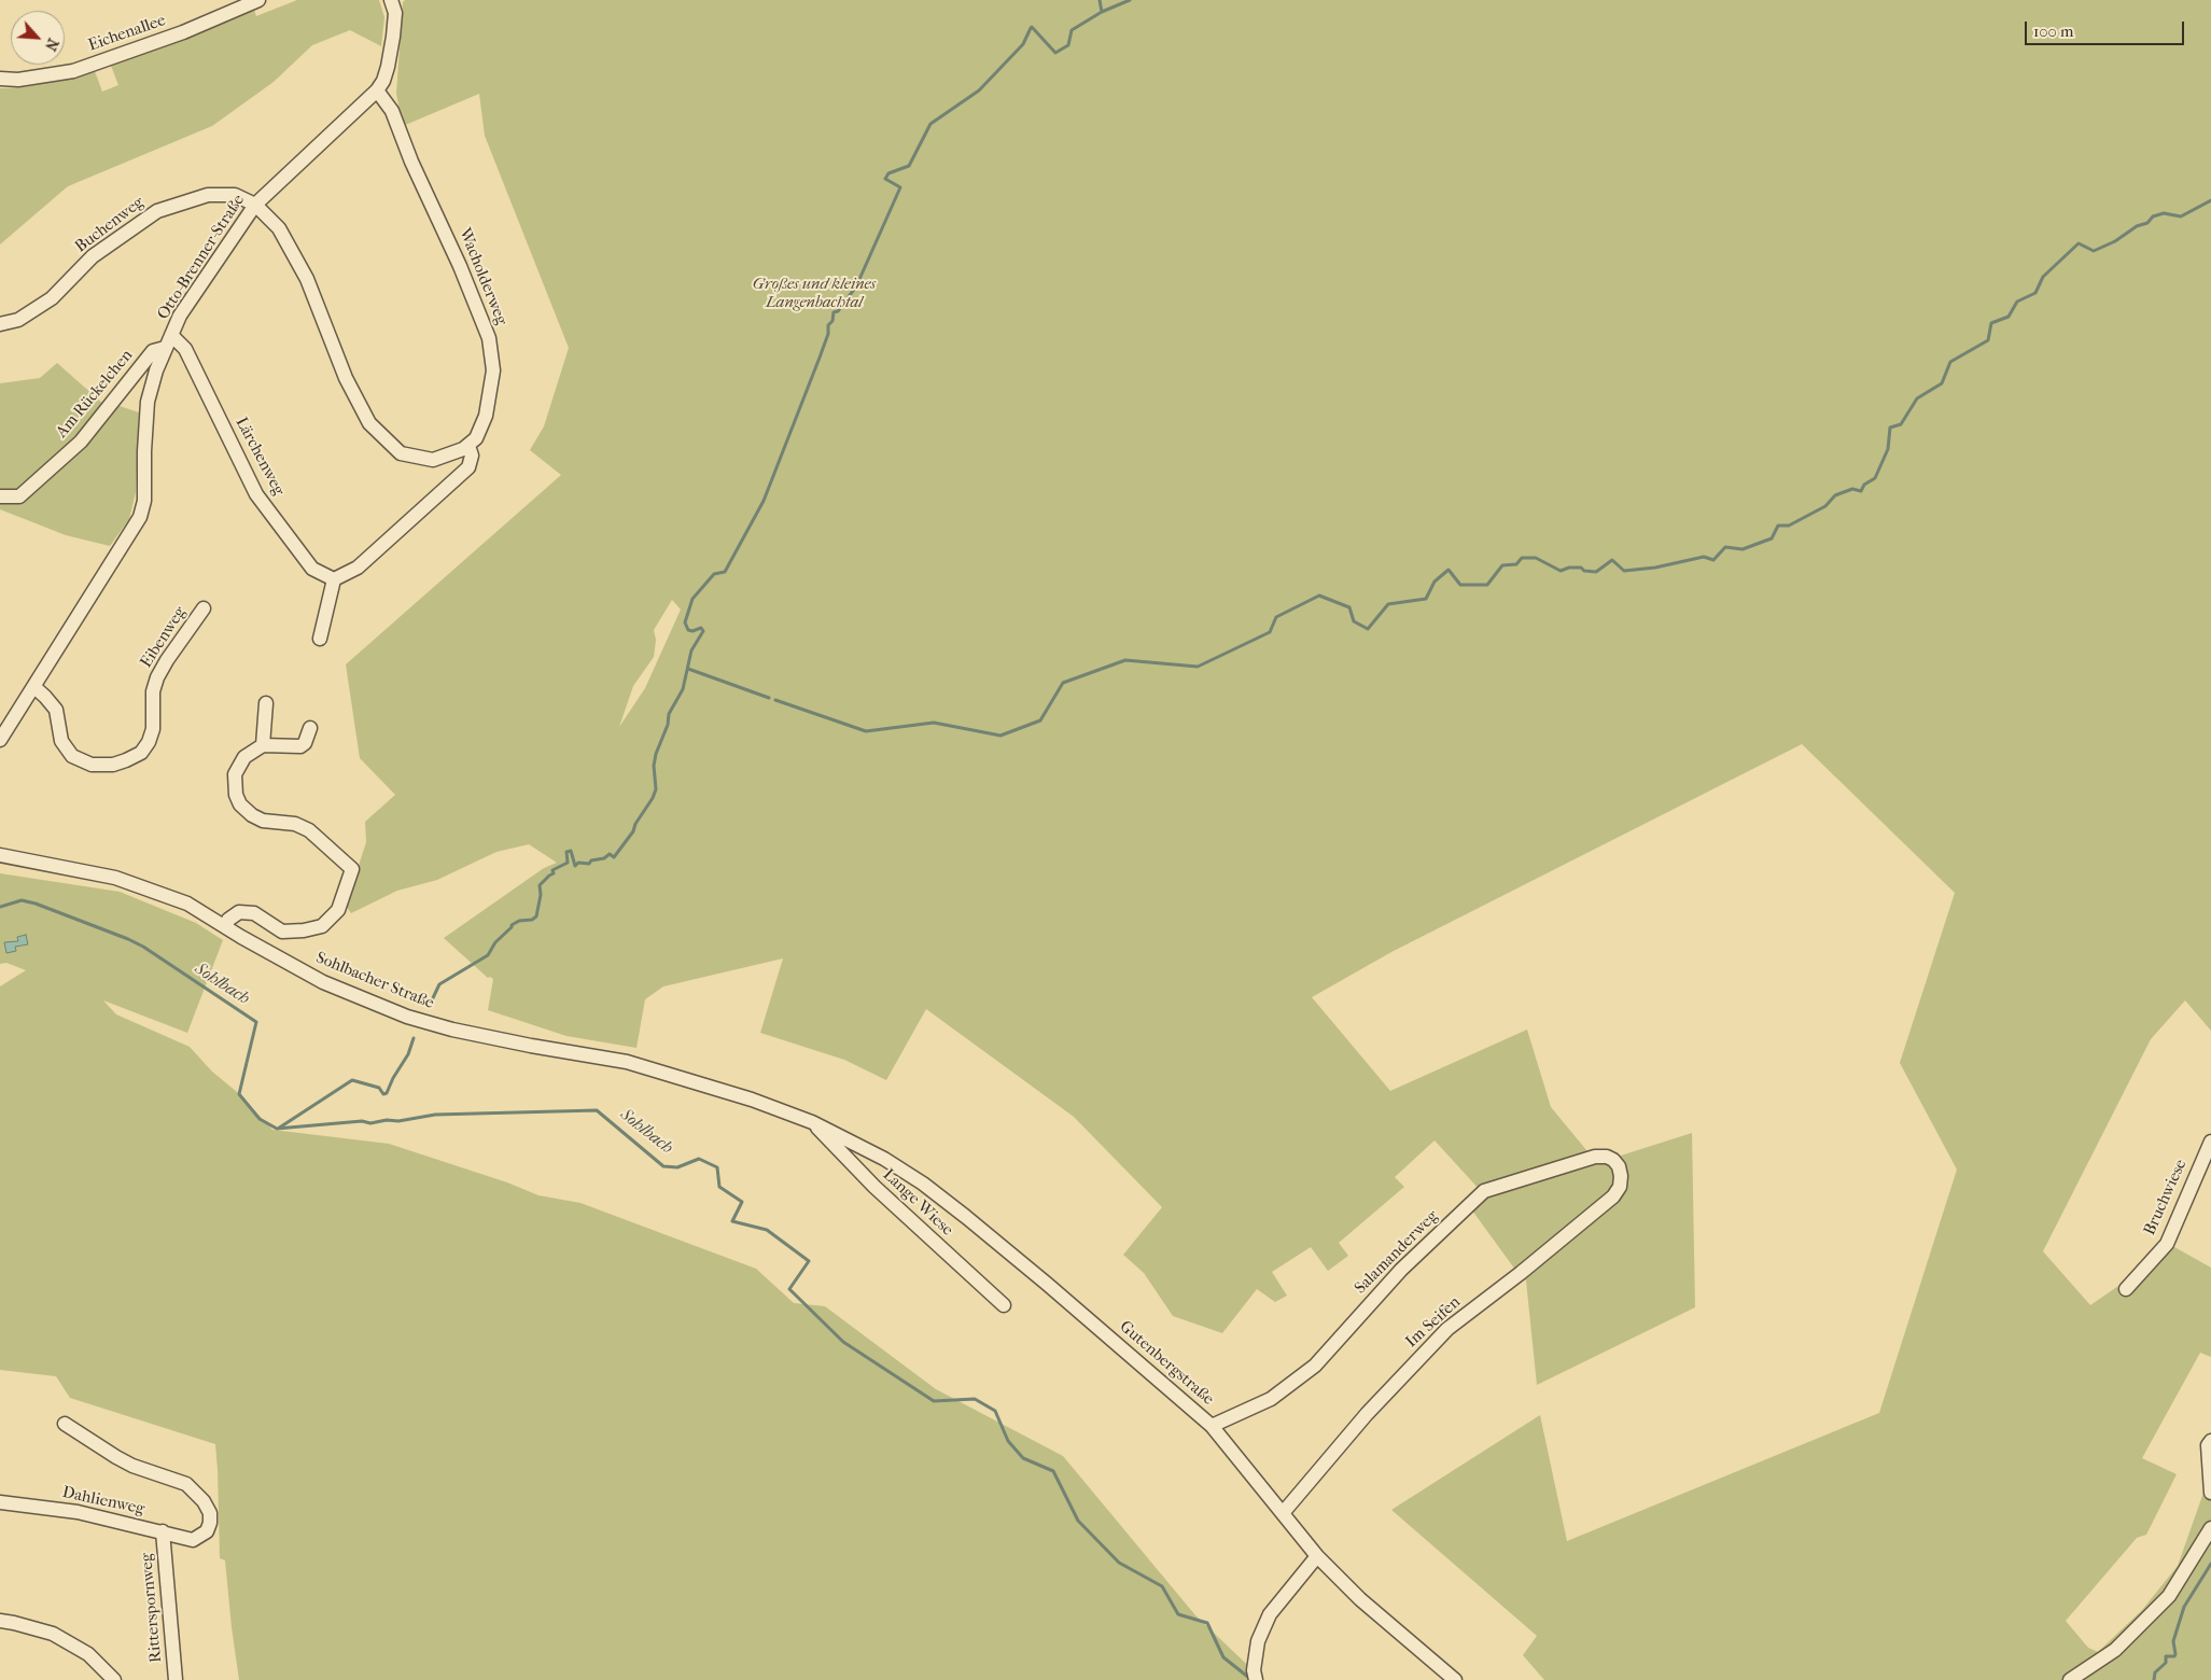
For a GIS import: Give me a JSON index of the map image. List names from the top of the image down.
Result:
{
  "streets": {
    "street": [
      "Eichenallee",
      "Buchenweg",
      "Otto-Brenner-Straße",
      "Wacholderweg",
      "Am Rückelchen",
      "Lärchenweg",
      "Eibenweg",
      "Sohlbacher Straße",
      "Bruchwiese",
      "Lange Wiese",
      "Salamanderweg",
      "Im Seifen",
      "Gutenbergstraße",
      "Dahlienweg",
      "Ritterspornweg"
    ]
  },
  "crossings": [
    ["Buchenweg", "Otto-Brenner-Straße"],
    ["Otto-Brenner-Straße", "Wacholderweg"],
    ["Otto-Brenner-Straße", "Am Rückelchen"],
    ["Otto-Brenner-Straße", "Lärchenweg"],
    ["Otto-Brenner-Straße", "Eibenweg"],
    ["Sohlbacher Straße", "Lange Wiese"],
    ["Sohlbacher Straße", "Gutenbergstraße"],
    ["Lange Wiese", "Gutenbergstraße"],
    ["Salamanderweg", "Im Seifen"],
    ["Salamanderweg", "Gutenbergstraße"],
    ["Im Seifen", "Gutenbergstraße"],
    ["Dahlienweg", "Ritterspornweg"]
  ],
  "water": ["Sohlbach"],
  "parks": ["Großes und kleines Langenbachtal"],
  "scale_bar": "100 m",
  "north": "bottom right"
}
